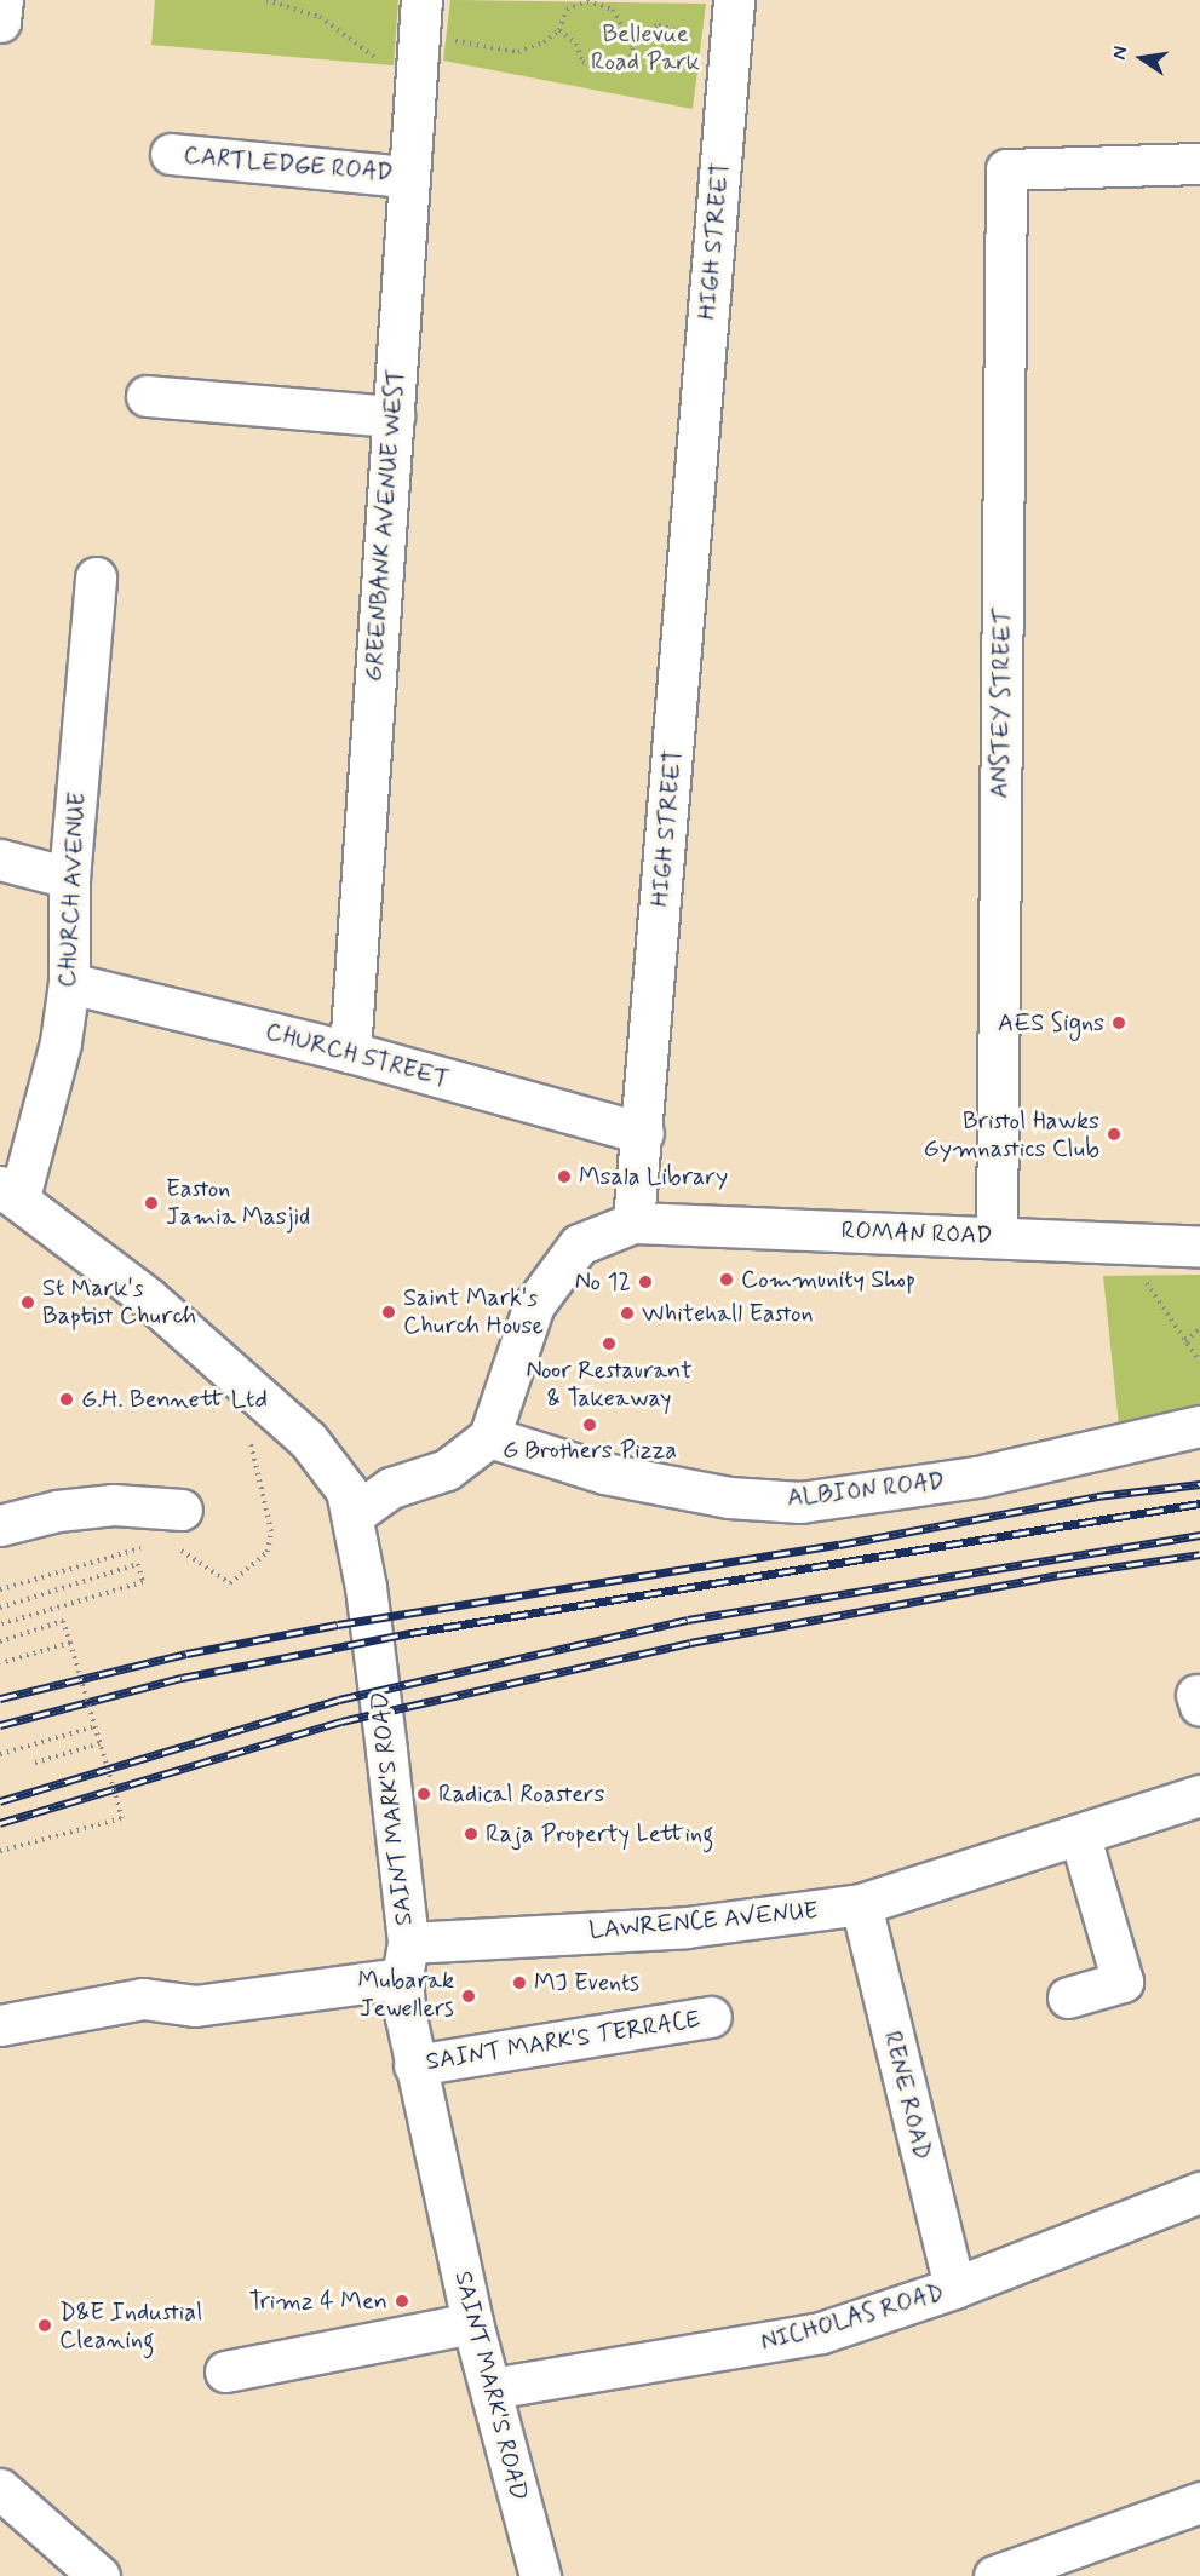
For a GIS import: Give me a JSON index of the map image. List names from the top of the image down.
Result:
{
  "streets": {
    "street": [
      "CARTLEDGE ROAD",
      "HIGH STREET",
      "GREENBANK AVENUE WEST",
      "ANSTEY STREET",
      "CHURCH AVENUE",
      "CHURCH STREET",
      "ROMAN ROAD",
      "ALBION ROAD",
      "SAINT MARK'S ROAD",
      "LAWRENCE AVENUE",
      "SAINT MARK'S TERRACE",
      "RENE ROAD",
      "NICHOLAS ROAD"
    ]
  },
  "crossings": [
    ["CARTLEDGE ROAD", "GREENBANK AVENUE WEST"],
    ["HIGH STREET", "CHURCH STREET"],
    ["HIGH STREET", "ROMAN ROAD"],
    ["GREENBANK AVENUE WEST", "CHURCH STREET"],
    ["ANSTEY STREET", "ROMAN ROAD"],
    ["CHURCH AVENUE", "CHURCH STREET"],
    ["CHURCH AVENUE", "SAINT MARK'S ROAD"],
    ["SAINT MARK'S ROAD", "LAWRENCE AVENUE"],
    ["SAINT MARK'S ROAD", "SAINT MARK'S TERRACE"],
    ["SAINT MARK'S ROAD", "NICHOLAS ROAD"],
    ["LAWRENCE AVENUE", "RENE ROAD"],
    ["RENE ROAD", "NICHOLAS ROAD"]
  ],
  "parks": ["Bellevue Road Park"],
  "places": [
    "AES Signs",
    "Bristol Hawks Gymnastics Club",
    "Msala Library",
    "Easton Jamia Masjid",
    "Community Shop",
    "No 12",
    "St Mark's Baptist Church",
    "Saint Mark's Church House",
    "Whitehall Easton",
    "Noor Restaurant & Takeaway",
    "G.H. Bennett Ltd",
    "G Brothers Pizza",
    "Radical Roasters",
    "Raja Property Letting",
    "MJ Events",
    "Mubarak Jewellers",
    "Trimz 4 Men",
    "D&E Industial Cleaning"
  ],
  "north": "left"
}
